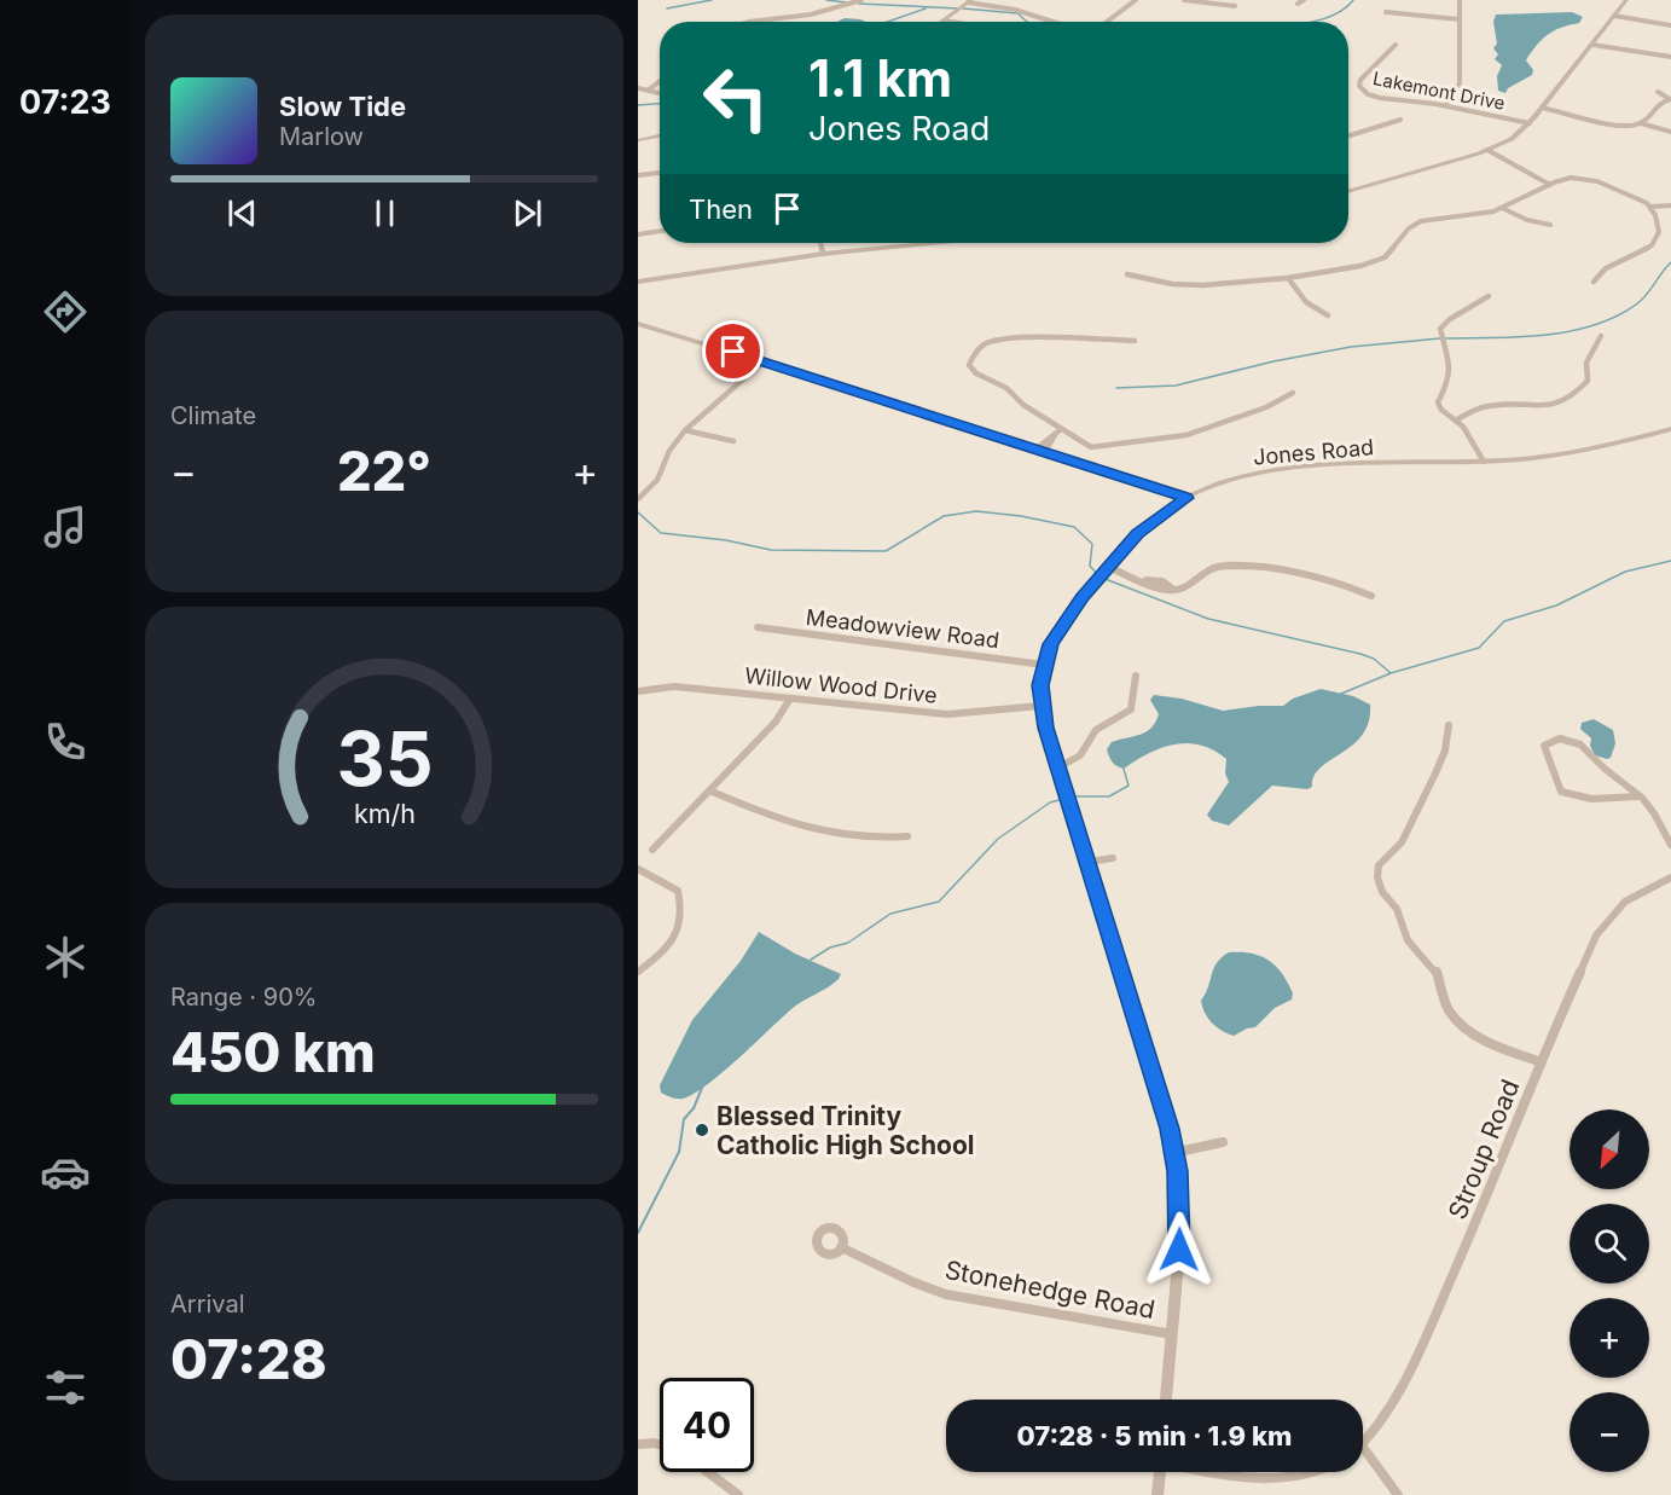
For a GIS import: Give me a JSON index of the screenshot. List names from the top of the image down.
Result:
{
  "streets": {
    "street": [
      "Lakemont Drive",
      "Jones Road",
      "Meadowview Road",
      "Willow Wood Drive",
      "Stroup Road",
      "Stonehedge Road"
    ]
  },
  "crossings": [
    ["Jones Road", "Meadowview Road"],
    ["Jones Road", "Willow Wood Drive"]
  ],
  "places": ["Blessed Trinity Catholic High School"],
  "north": "bottom left",
  "page": {
    "tabs": "07:23",
    "turn": ["1.1 km", "Jones Road"],
    "song": ["Slow Tide", "Marlow"],
    "then": "Then",
    "tile": [
      "Climate",
      ["Range · 90%", "450 km"],
      ["Arrival", "07:28"]
    ],
    "heat": ["−", "22°", "+"],
    "map_buttons": ["+", "−"],
    "limit": "40",
    "trip": "07:28 · 5 min · 1.9 km",
    "gauge": ["35", "km/h"]
  }
}
